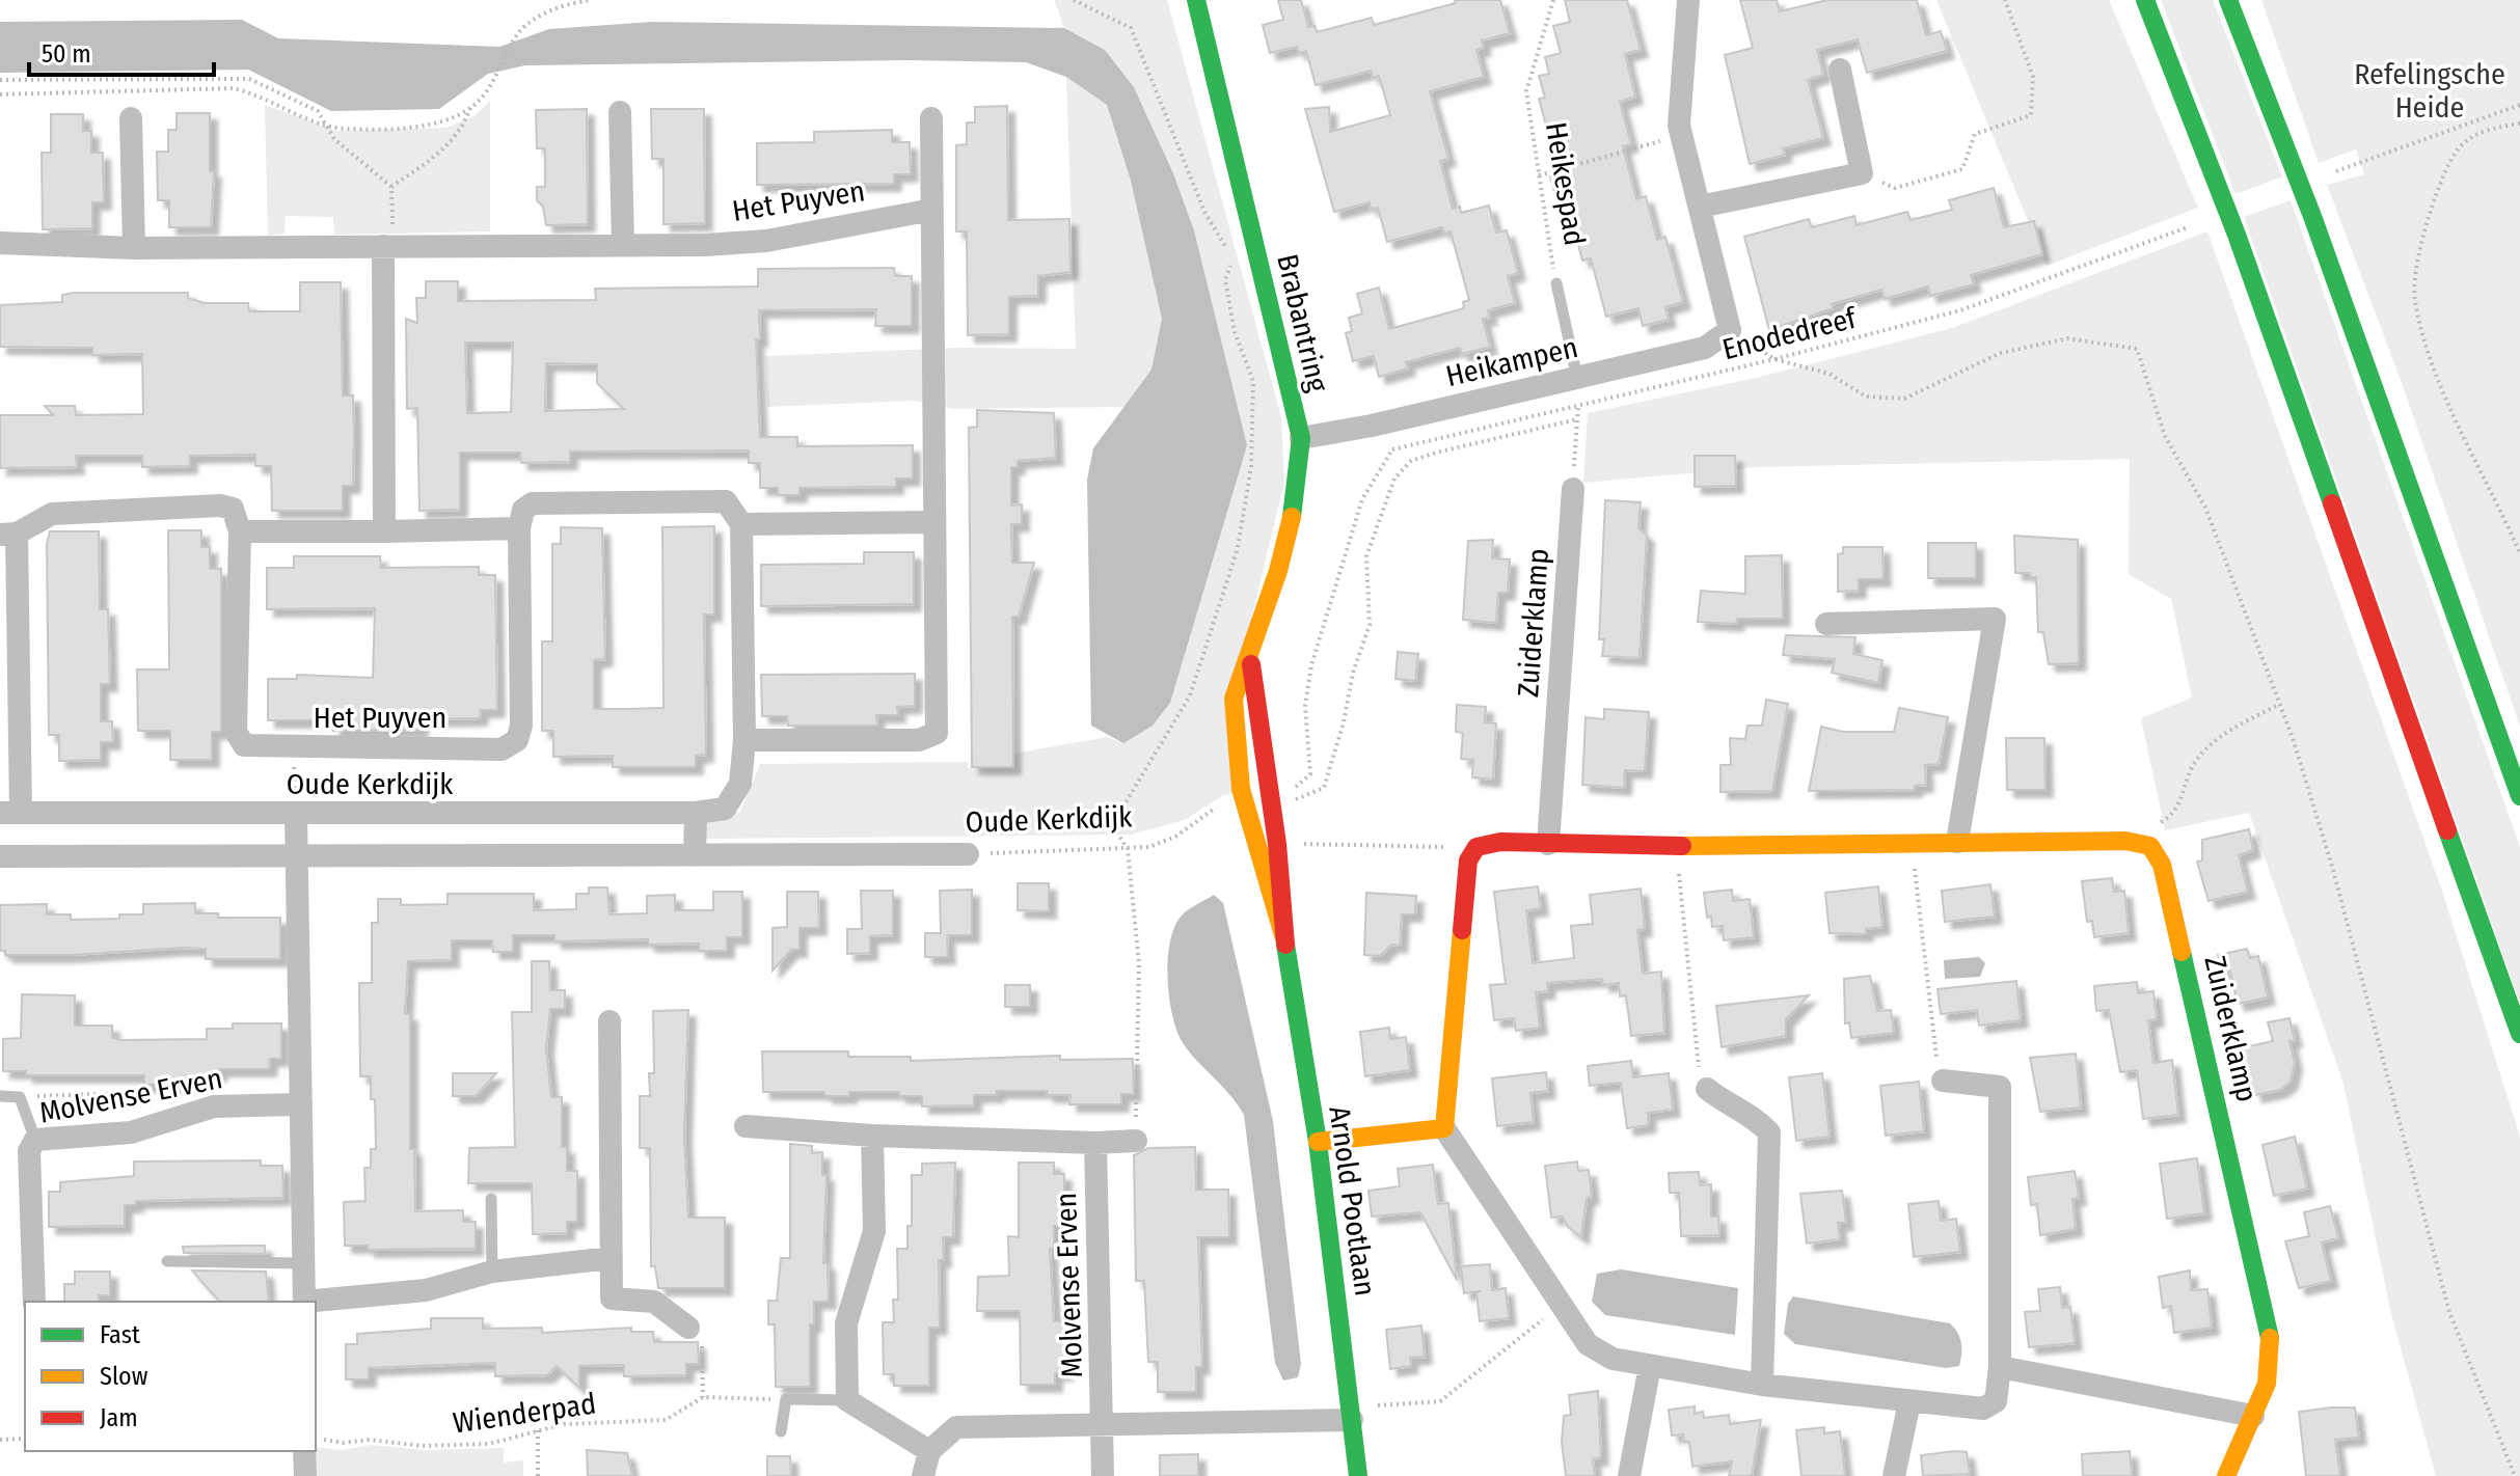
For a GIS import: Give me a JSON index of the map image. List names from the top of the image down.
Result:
{
  "streets": {
    "main road": ["Brabantring", "Zuiderklamp", "Arnold Pootlaan"],
    "street": [
      "Het Puyven",
      "Heikampen",
      "Oude Kerkdijk",
      "Molvense Erven"
    ],
    "lane": ["Heikespad"],
    "path": ["Enodedreef", "Wienderpad"]
  },
  "crossings": [
    ["Heikespad", "Heikampen"],
    ["Brabantring", "Enodedreef"],
    ["Brabantring", "Heikampen"],
    ["Brabantring", "Oude Kerkdijk"],
    ["Brabantring", "Arnold Pootlaan"],
    ["Enodedreef", "Arnold Pootlaan"],
    ["Oude Kerkdijk", "Arnold Pootlaan"]
  ],
  "parks": ["Refelingsche Heide"],
  "legend": ["Fast", "Slow", "Jam"],
  "scale_bar": "50 m"
}
